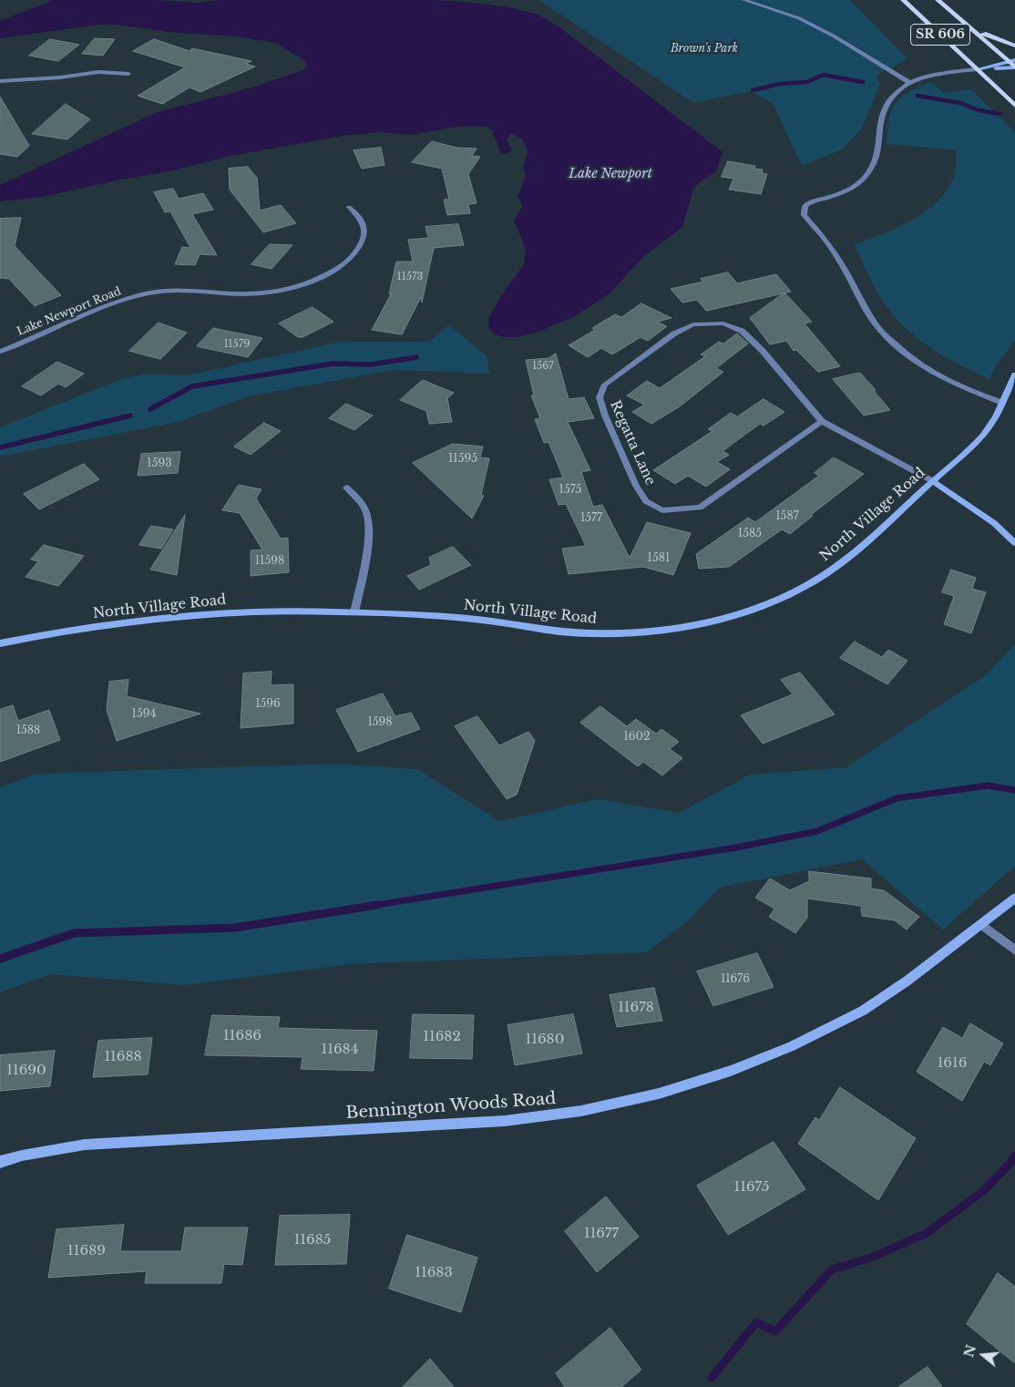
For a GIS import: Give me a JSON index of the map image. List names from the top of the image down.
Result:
{
  "streets": {
    "main road": ["SR 606"],
    "street": [
      "Lake Newport Road",
      "Regatta Lane",
      "North Village Road",
      "Bennington Woods Road"
    ]
  },
  "crossings": [
    ["Regatta Lane", "North Village Road"]
  ],
  "water": ["Lake Newport"],
  "parks": ["Brown's Park"],
  "house_numbers": [
    "11573",
    "11579",
    "1567",
    "11595",
    "1593",
    "1575",
    "1587",
    "1577",
    "1585",
    "1581",
    "11598",
    "1596",
    "1594",
    "1598",
    "1588",
    "1602",
    "11676",
    "11678",
    "11686",
    "11682",
    "11680",
    "11684",
    "11688",
    "1616",
    "11690",
    "11675",
    "11677",
    "11685",
    "11689",
    "11683"
  ],
  "north": "left"
}
